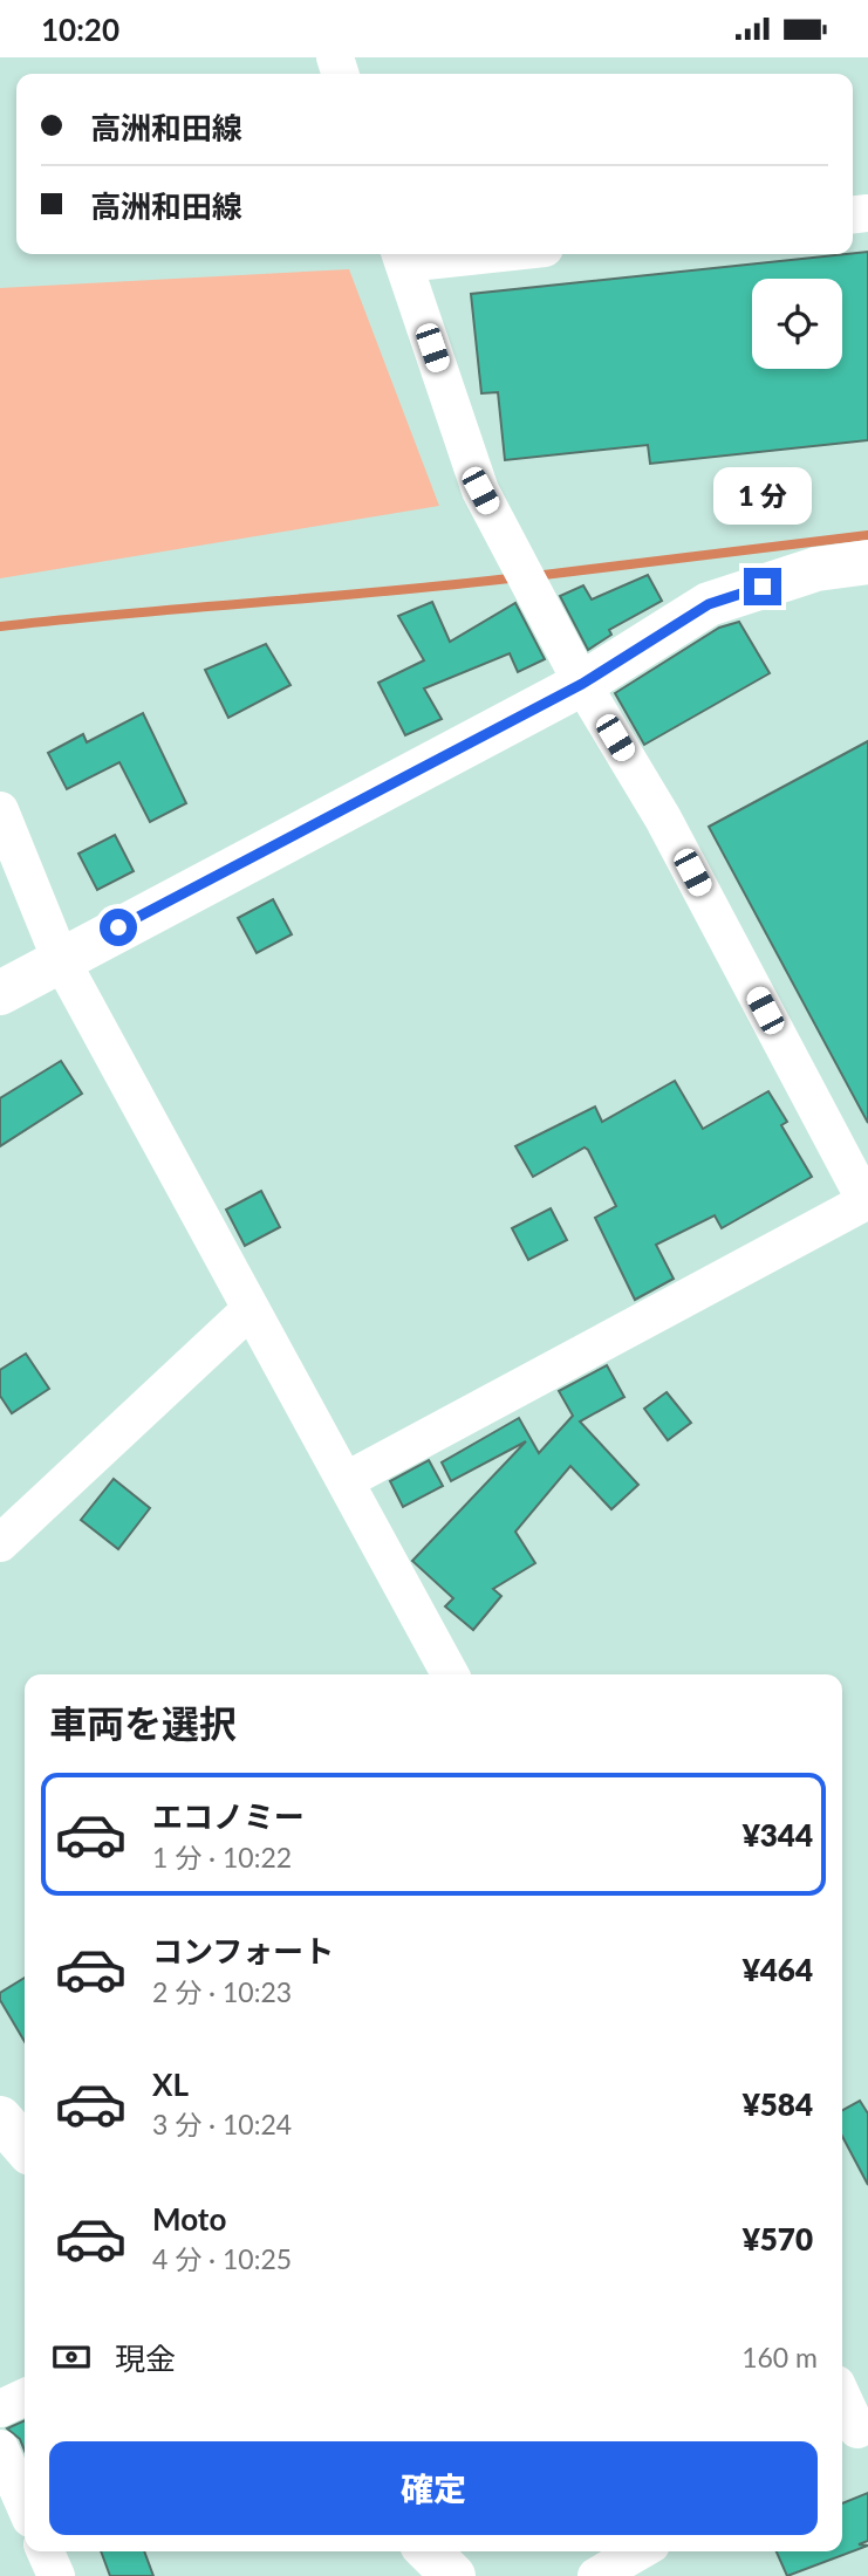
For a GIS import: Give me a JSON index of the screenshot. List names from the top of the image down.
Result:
{
  "page": {
    "status": "10:20",
    "banner": ["高洲和田線", "高洲和田線"],
    "bubble": "1 分",
    "heading": "車両を選択",
    "list": [
      {
        "name": "エコノミー",
        "note": "1 分 · 10:22",
        "value": "¥344"
      },
      {
        "name": "コンフォート",
        "note": "2 分 · 10:23",
        "value": "¥464"
      },
      {
        "name": "XL",
        "note": "3 分 · 10:24",
        "value": "¥584"
      },
      {
        "name": "Moto",
        "note": "4 分 · 10:25",
        "value": "¥570"
      }
    ],
    "pay": ["現金", "160 m"],
    "buttons": "確定"
  }
}
